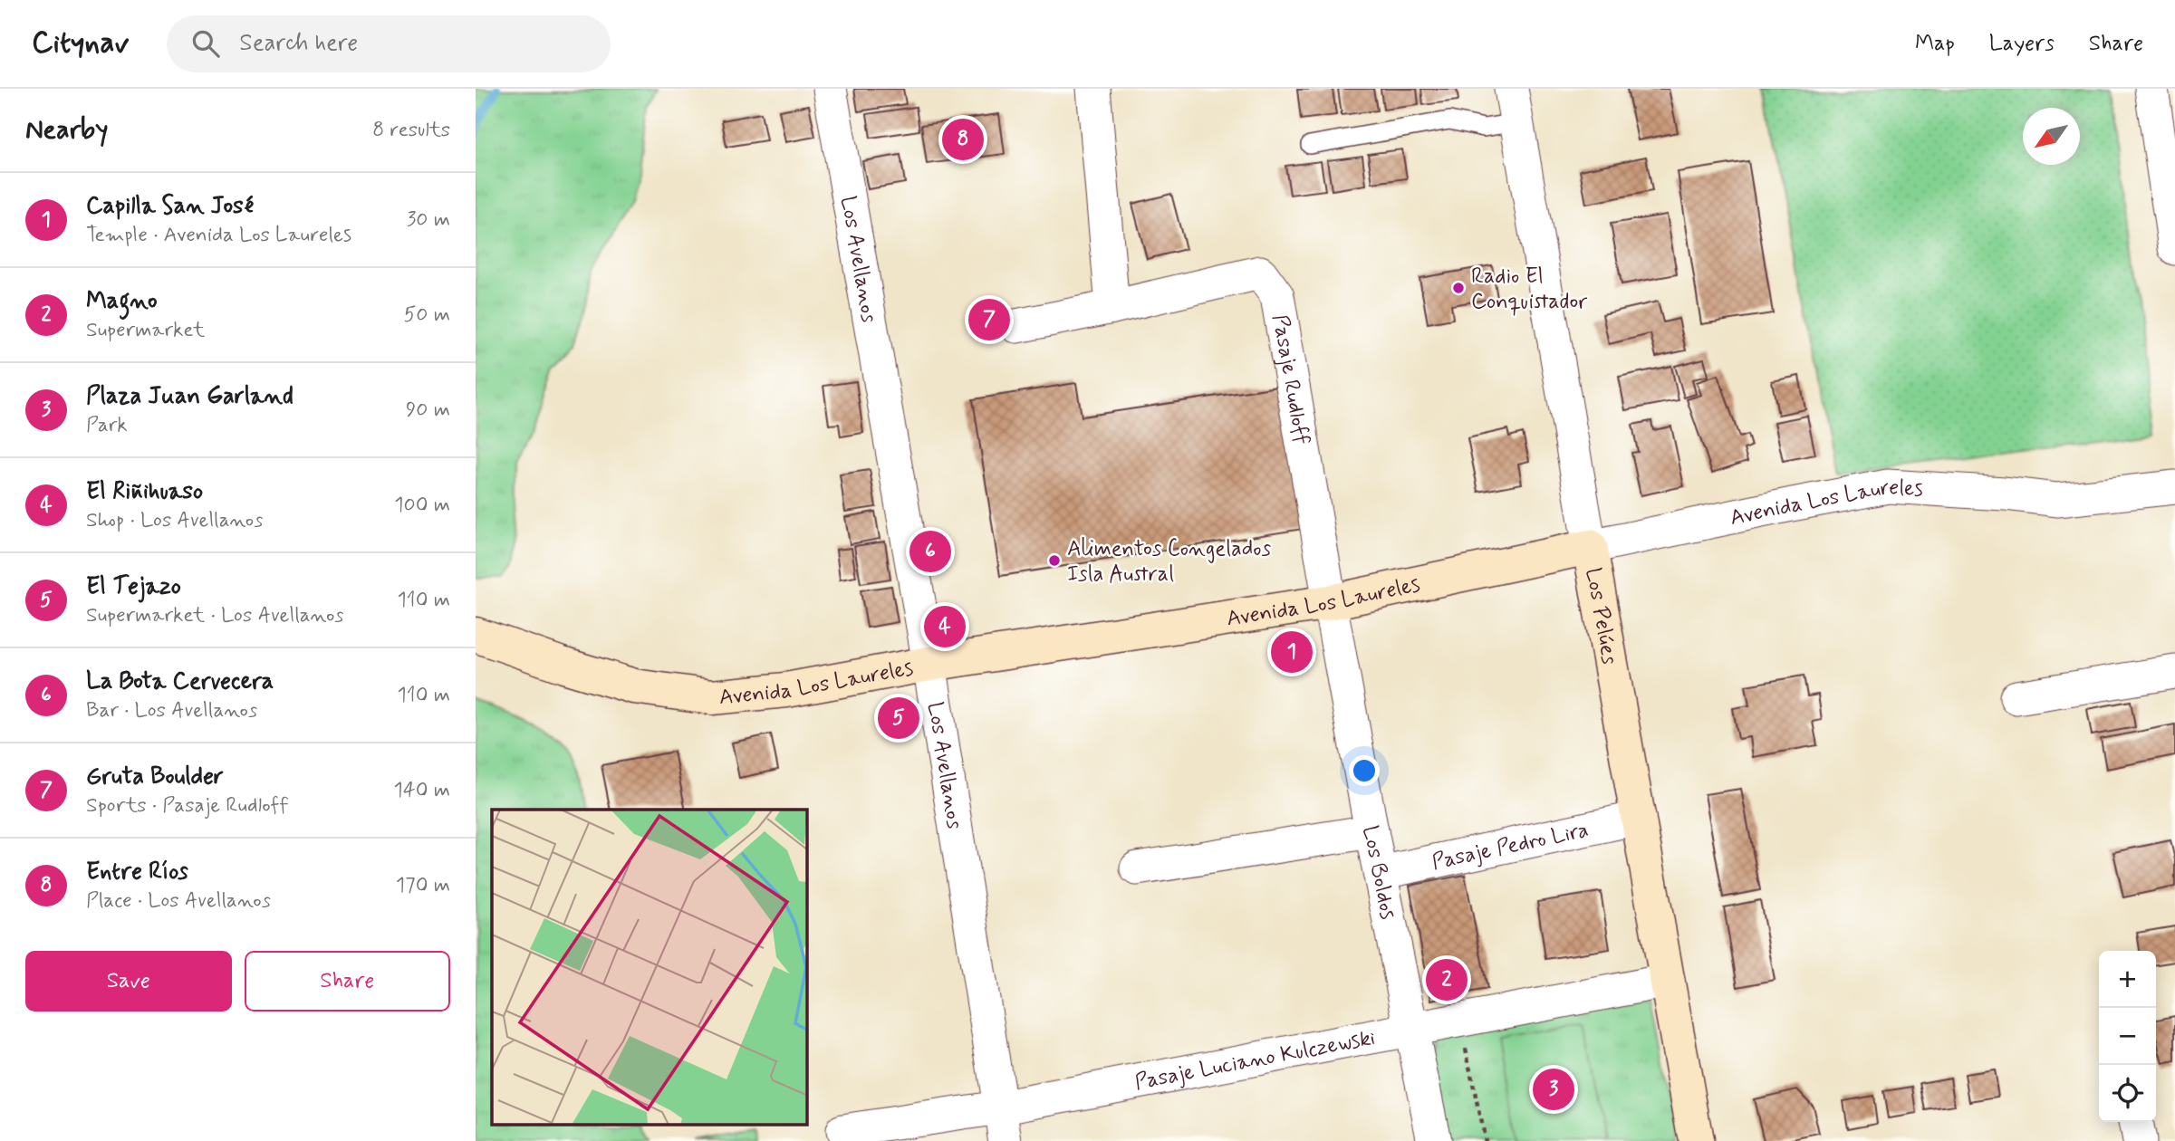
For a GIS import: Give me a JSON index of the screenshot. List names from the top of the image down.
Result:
{
  "streets": {
    "street": [
      "Los Avellanos",
      "Pasaje Rudloff",
      "Avenida Los Laureles",
      "Los Pelúes",
      "Pasaje Pedro Lira",
      "Los Boldos",
      "Pasaje Luciano Kulczewski"
    ]
  },
  "crossings": [
    ["Los Avellanos", "Avenida Los Laureles"],
    ["Los Avellanos", "Pasaje Luciano Kulczewski"],
    ["Pasaje Rudloff", "Avenida Los Laureles"],
    ["Pasaje Rudloff", "Los Boldos"],
    ["Avenida Los Laureles", "Los Pelúes"],
    ["Avenida Los Laureles", "Los Boldos"],
    ["Los Pelúes", "Pasaje Pedro Lira"],
    ["Los Pelúes", "Pasaje Luciano Kulczewski"],
    ["Pasaje Pedro Lira", "Los Boldos"],
    ["Los Boldos", "Pasaje Luciano Kulczewski"]
  ],
  "places": ["Radio El Conquistador", "Alimentos Congelados Isla Austral"],
  "north": "bottom left",
  "page": {
    "header": "Citynav",
    "search": "Search here",
    "nav": ["Map", "Layers", "Share"],
    "heading": ["Nearby", "8 results"],
    "pins": [
      "8",
      "7",
      "6",
      "4",
      "1",
      "5",
      "2",
      "3"
    ],
    "list": [
      {
        "mark": "1",
        "name": "Capilla San José",
        "note": "Temple · Avenida Los Laureles",
        "value": "30 m"
      },
      {
        "mark": "2",
        "name": "Magno",
        "note": "Supermarket",
        "value": "50 m"
      },
      {
        "mark": "3",
        "name": "Plaza Juan Garland",
        "note": "Park",
        "value": "90 m"
      },
      {
        "mark": "4",
        "name": "El Riñihuaso",
        "note": "Shop · Los Avellanos",
        "value": "100 m"
      },
      {
        "mark": "5",
        "name": "El Tejazo",
        "note": "Supermarket · Los Avellanos",
        "value": "110 m"
      },
      {
        "mark": "6",
        "name": "La Bota Cervecera",
        "note": "Bar · Los Avellanos",
        "value": "110 m"
      },
      {
        "mark": "7",
        "name": "Gruta Boulder",
        "note": "Sports · Pasaje Rudloff",
        "value": "140 m"
      },
      {
        "mark": "8",
        "name": "Entre Ríos",
        "note": "Place · Los Avellanos",
        "value": "170 m"
      }
    ],
    "buttons": ["Save", "Share"],
    "map_buttons": ["+", "−"]
  }
}
